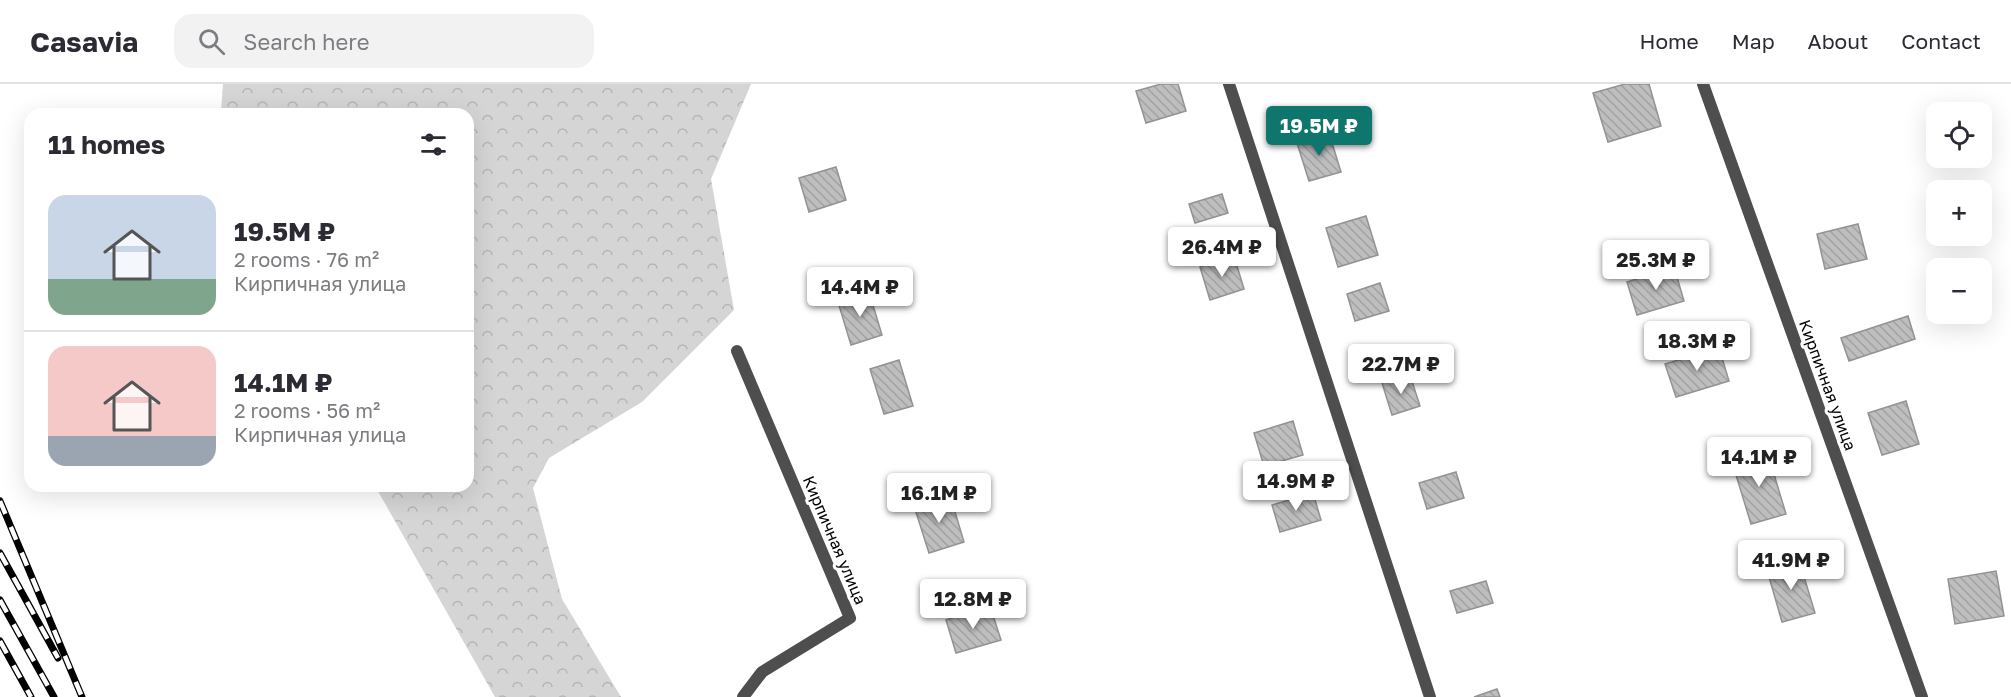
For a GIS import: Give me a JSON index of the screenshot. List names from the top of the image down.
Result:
{
  "streets": {
    "street": ["Кирпичная улица"]
  },
  "page": {
    "header": "Casavia",
    "search": "Search here",
    "nav": [
      "Home",
      "Map",
      "About",
      "Contact"
    ],
    "map_buttons": ["+", "−"],
    "price": [
      "19.5M ₽",
      "26.4M ₽",
      "25.3M ₽",
      "14.4M ₽",
      "18.3M ₽",
      "22.7M ₽",
      "14.1M ₽",
      "14.9M ₽",
      "16.1M ₽",
      "41.9M ₽",
      "12.8M ₽"
    ],
    "heading": "11 homes",
    "list": [
      {
        "name": "19.5M ₽",
        "note": "2 rooms · 76 m² · Кирпичная улица"
      },
      {
        "name": "14.1M ₽",
        "note": "2 rooms · 56 m² · Кирпичная улица"
      }
    ]
  }
}
